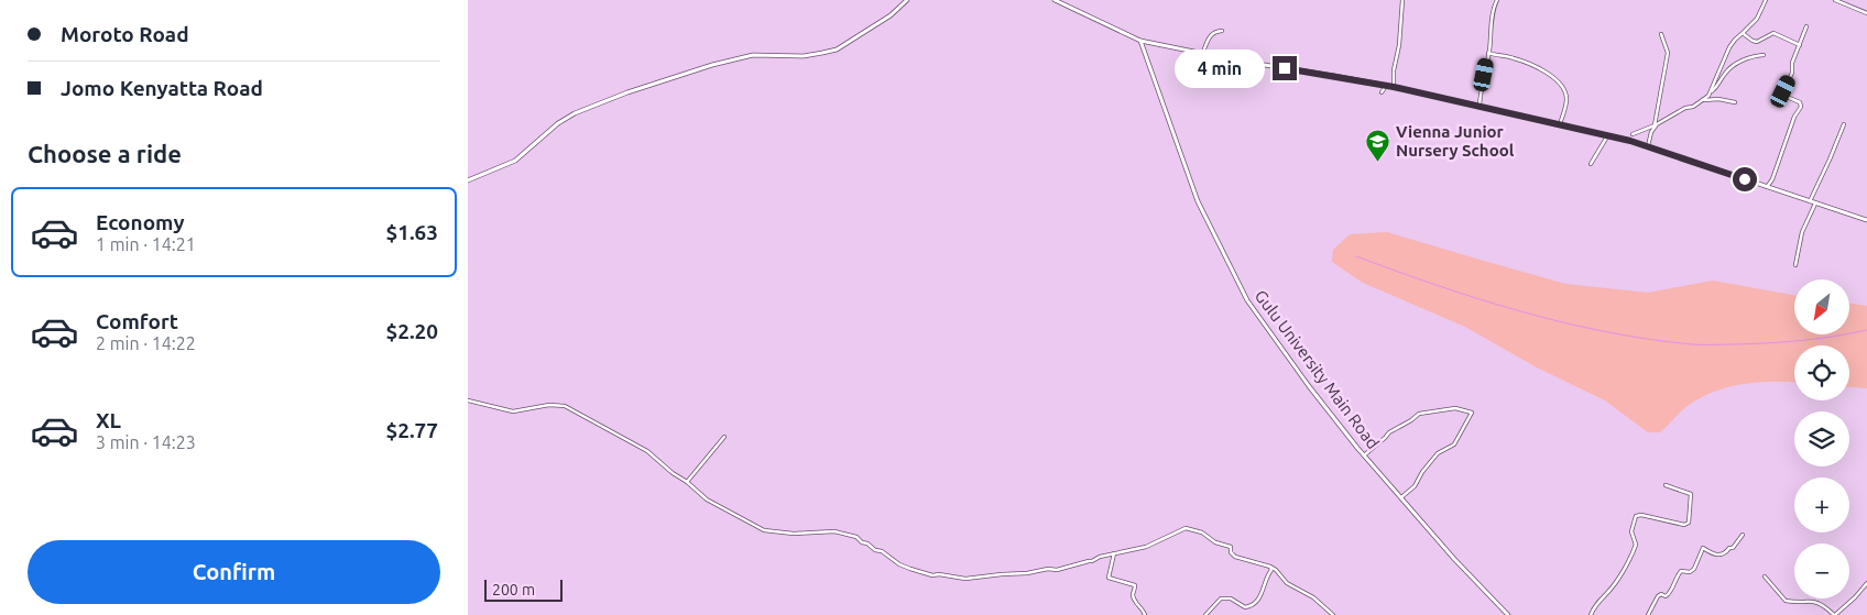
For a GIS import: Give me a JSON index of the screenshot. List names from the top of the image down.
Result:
{
  "streets": {
    "street": ["Gulu University Main Road"]
  },
  "places": {
    "school or university": ["Vienna Junior Nursery School"]
  },
  "scale_bar": "200 m",
  "north": "bottom left",
  "page": {
    "banner": ["Moroto Road", "Jomo Kenyatta Road"],
    "bubble": "4 min",
    "heading": "Choose a ride",
    "list": [
      {
        "name": "Economy",
        "note": "1 min · 14:21",
        "value": "$1.63"
      },
      {
        "name": "Comfort",
        "note": "2 min · 14:22",
        "value": "$2.20"
      },
      {
        "name": "XL",
        "note": "3 min · 14:23",
        "value": "$2.77"
      }
    ],
    "map_buttons": ["+", "−"],
    "buttons": "Confirm",
    "scale": "200 m"
  }
}
